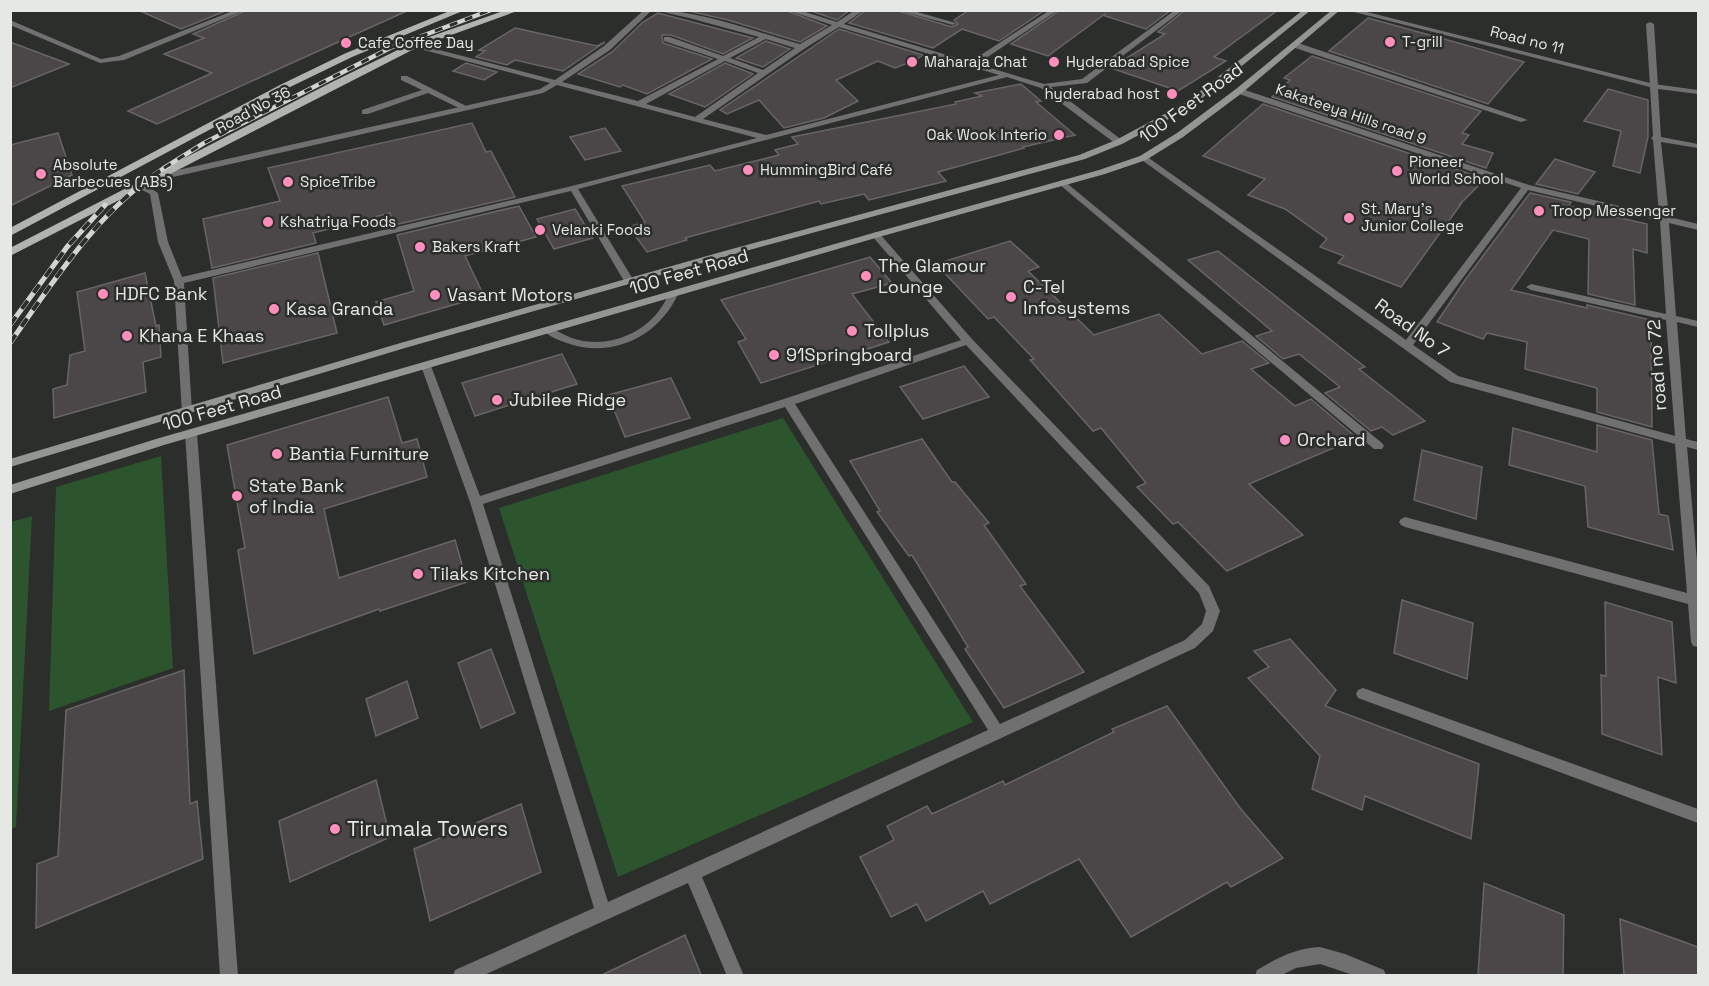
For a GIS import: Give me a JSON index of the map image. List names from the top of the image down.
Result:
{
  "streets": {
    "main road": ["100 Feet Road", "Road No 36"],
    "street": [
      "Road no 11",
      "Kakateeya Hills road 9",
      "Road No 7",
      "road no 72"
    ]
  },
  "crossings": [
    ["Road no 11", "road no 72"],
    ["100 Feet Road", "Kakateeya Hills road 9"],
    ["100 Feet Road", "Road No 7"],
    ["Kakateeya Hills road 9", "road no 72"],
    ["Road No 7", "road no 72"]
  ],
  "places": [
    "T-grill",
    "Cafe Coffee Day",
    "Maharaja Chat",
    "Hyderabad Spice",
    "hyderabad host",
    "Oak Wook Interio",
    "HummingBird Café",
    "Pioneer World School",
    "Absolute Barbecues (ABs)",
    "SpiceTribe",
    "Troop Messenger",
    "St. Mary's Junior College",
    "Kshatriya Foods",
    "Velanki Foods",
    "Bakers Kraft",
    "The Glamour Lounge",
    "HDFC Bank",
    "Vasant Motors",
    "C-Tel Infosystems",
    "Kasa Granda",
    "Tollplus",
    "Khana E Khaas",
    "91Springboard",
    "Jubilee Ridge",
    "Orchard",
    "Bantia Furniture",
    "State Bank of India",
    "Tilaks Kitchen",
    "Tirumala Towers"
  ]
}
